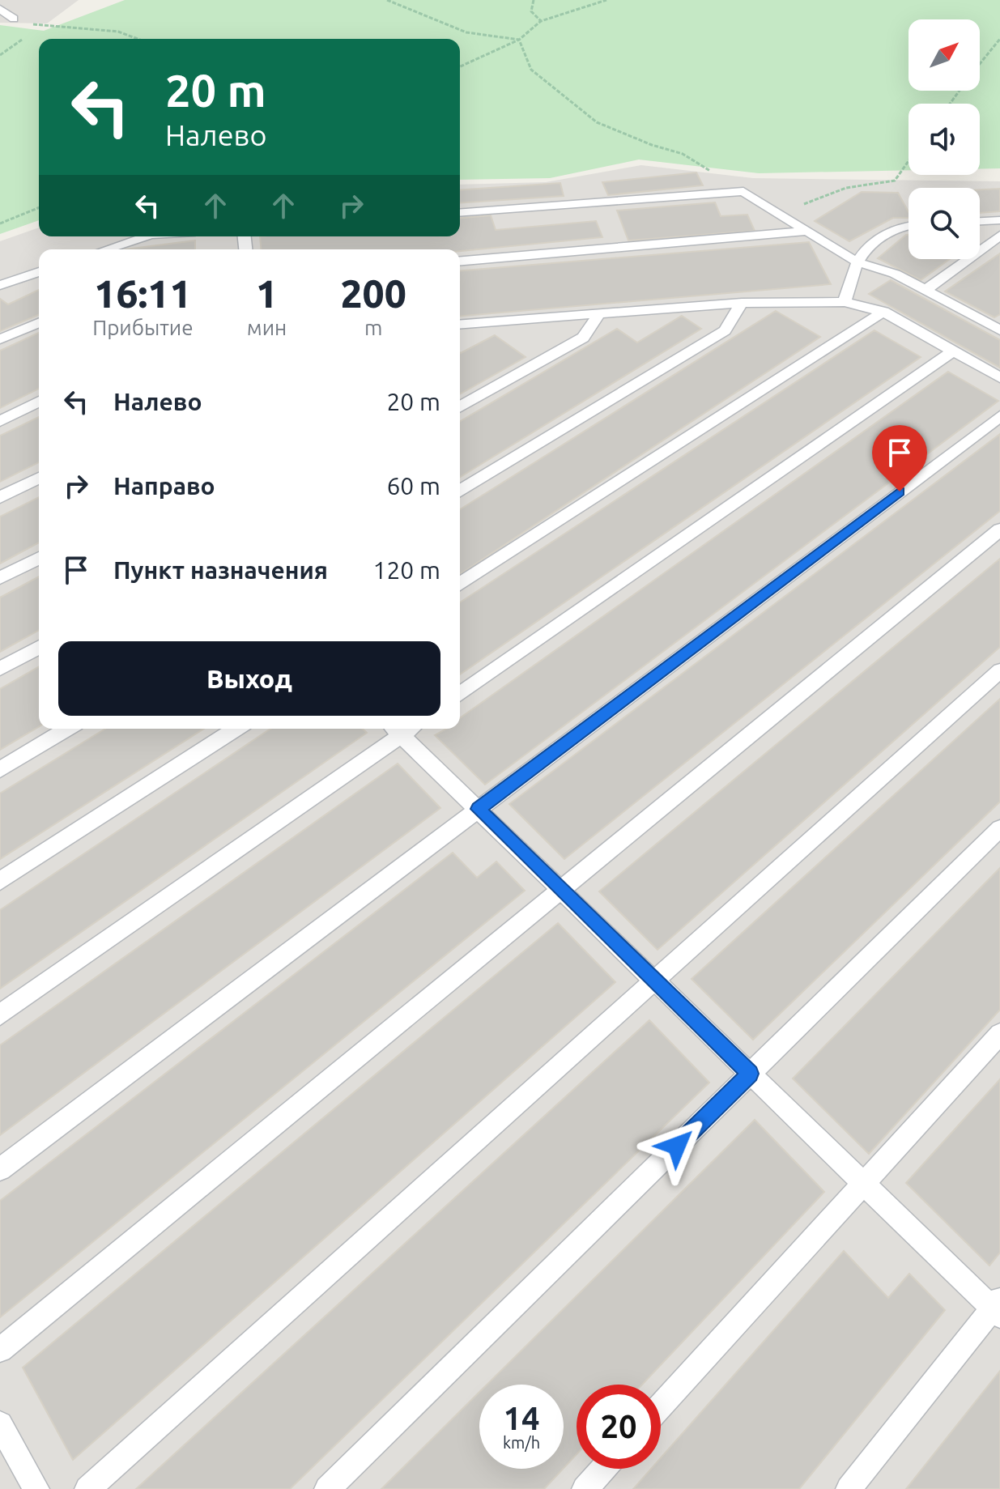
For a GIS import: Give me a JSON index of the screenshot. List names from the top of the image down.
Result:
{
  "north": "top right",
  "page": {
    "turn": ["20 m", "Налево"],
    "eta": [
      "16:11",
      "Прибытие",
      "1",
      "мин",
      "200",
      "m"
    ],
    "list": [
      {
        "name": "Налево",
        "value": "20 m"
      },
      {
        "name": "Направо",
        "value": "60 m"
      },
      {
        "name": "Пункт назначения",
        "value": "120 m"
      }
    ],
    "buttons": "Выход",
    "speed": "14 km/h",
    "limit": "20"
  }
}
